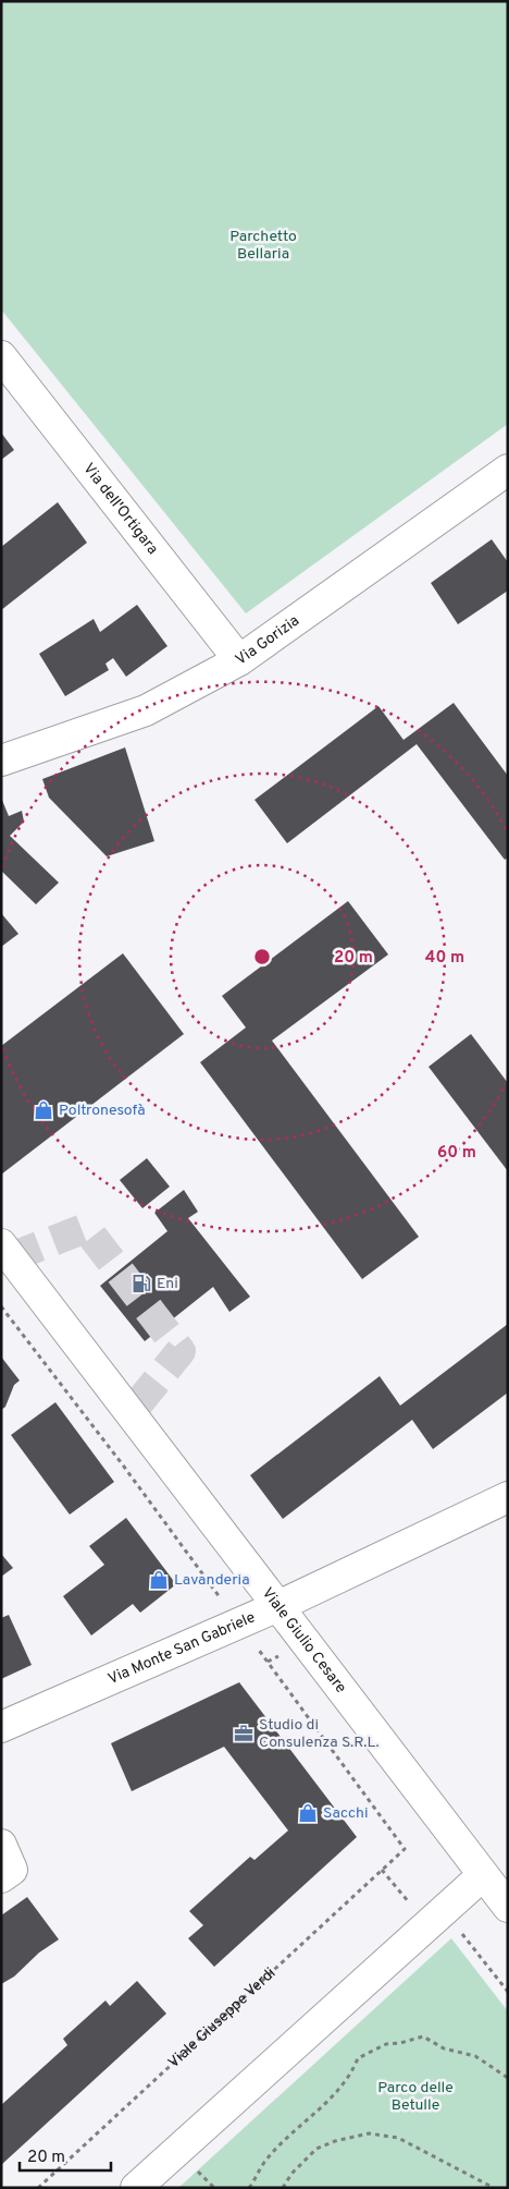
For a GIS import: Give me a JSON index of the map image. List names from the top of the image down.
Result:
{
  "streets": {
    "street": [
      "Via dell'Ortigara",
      "Via Gorizia",
      "Viale Giulio Cesare",
      "Via Monte San Gabriele"
    ],
    "path": ["Viale Giuseppe Verdi"]
  },
  "crossings": [
    ["Via dell'Ortigara", "Via Gorizia"],
    ["Viale Giulio Cesare", "Via Monte San Gabriele"]
  ],
  "parks": ["Parchetto Bellaria", "Parco delle Betulle"],
  "places": {
    "shop": ["Poltronesofà", "Lavanderia", "Sacchi"],
    "fuel station": ["Eni"],
    "office": ["Studio di Consulenza S.R.L."]
  },
  "scale_bar": "20 m",
  "rings": ["20 m", "40 m", "60 m"]
}
